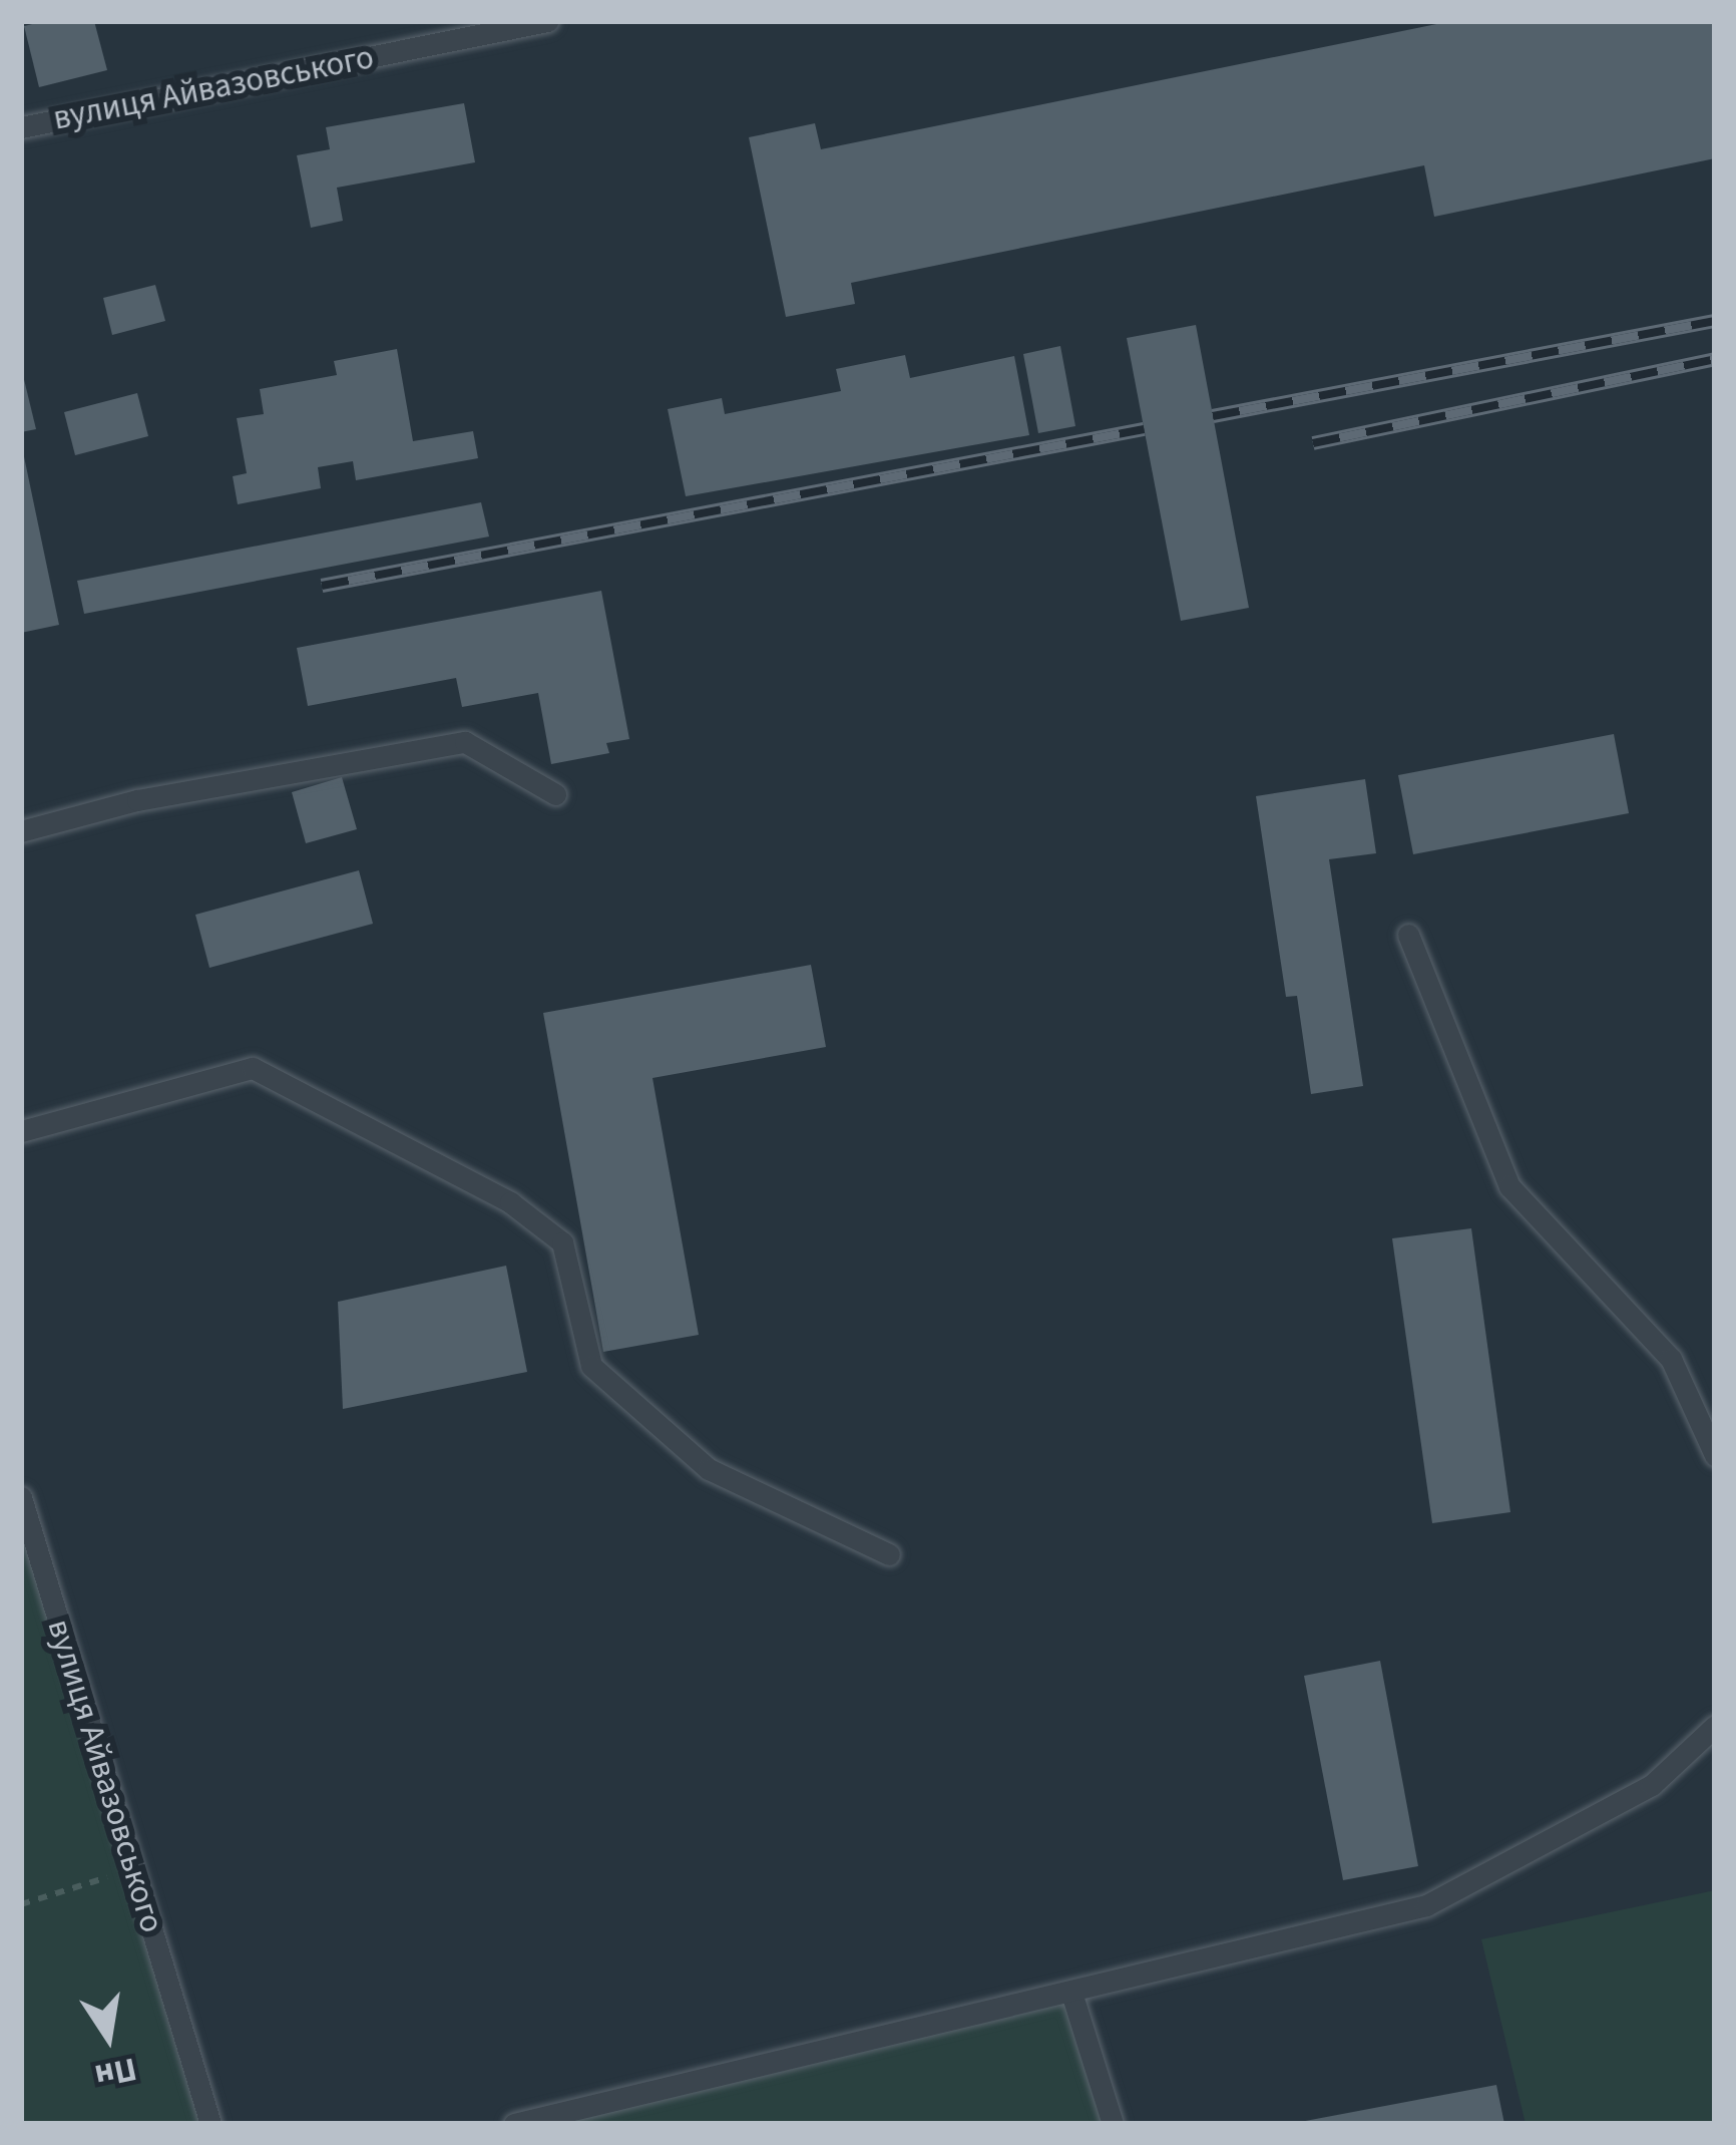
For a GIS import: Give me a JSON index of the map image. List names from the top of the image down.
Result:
{
  "streets": {
    "lane": ["вулиця Айвазовського"]
  },
  "north": "bottom"
}
